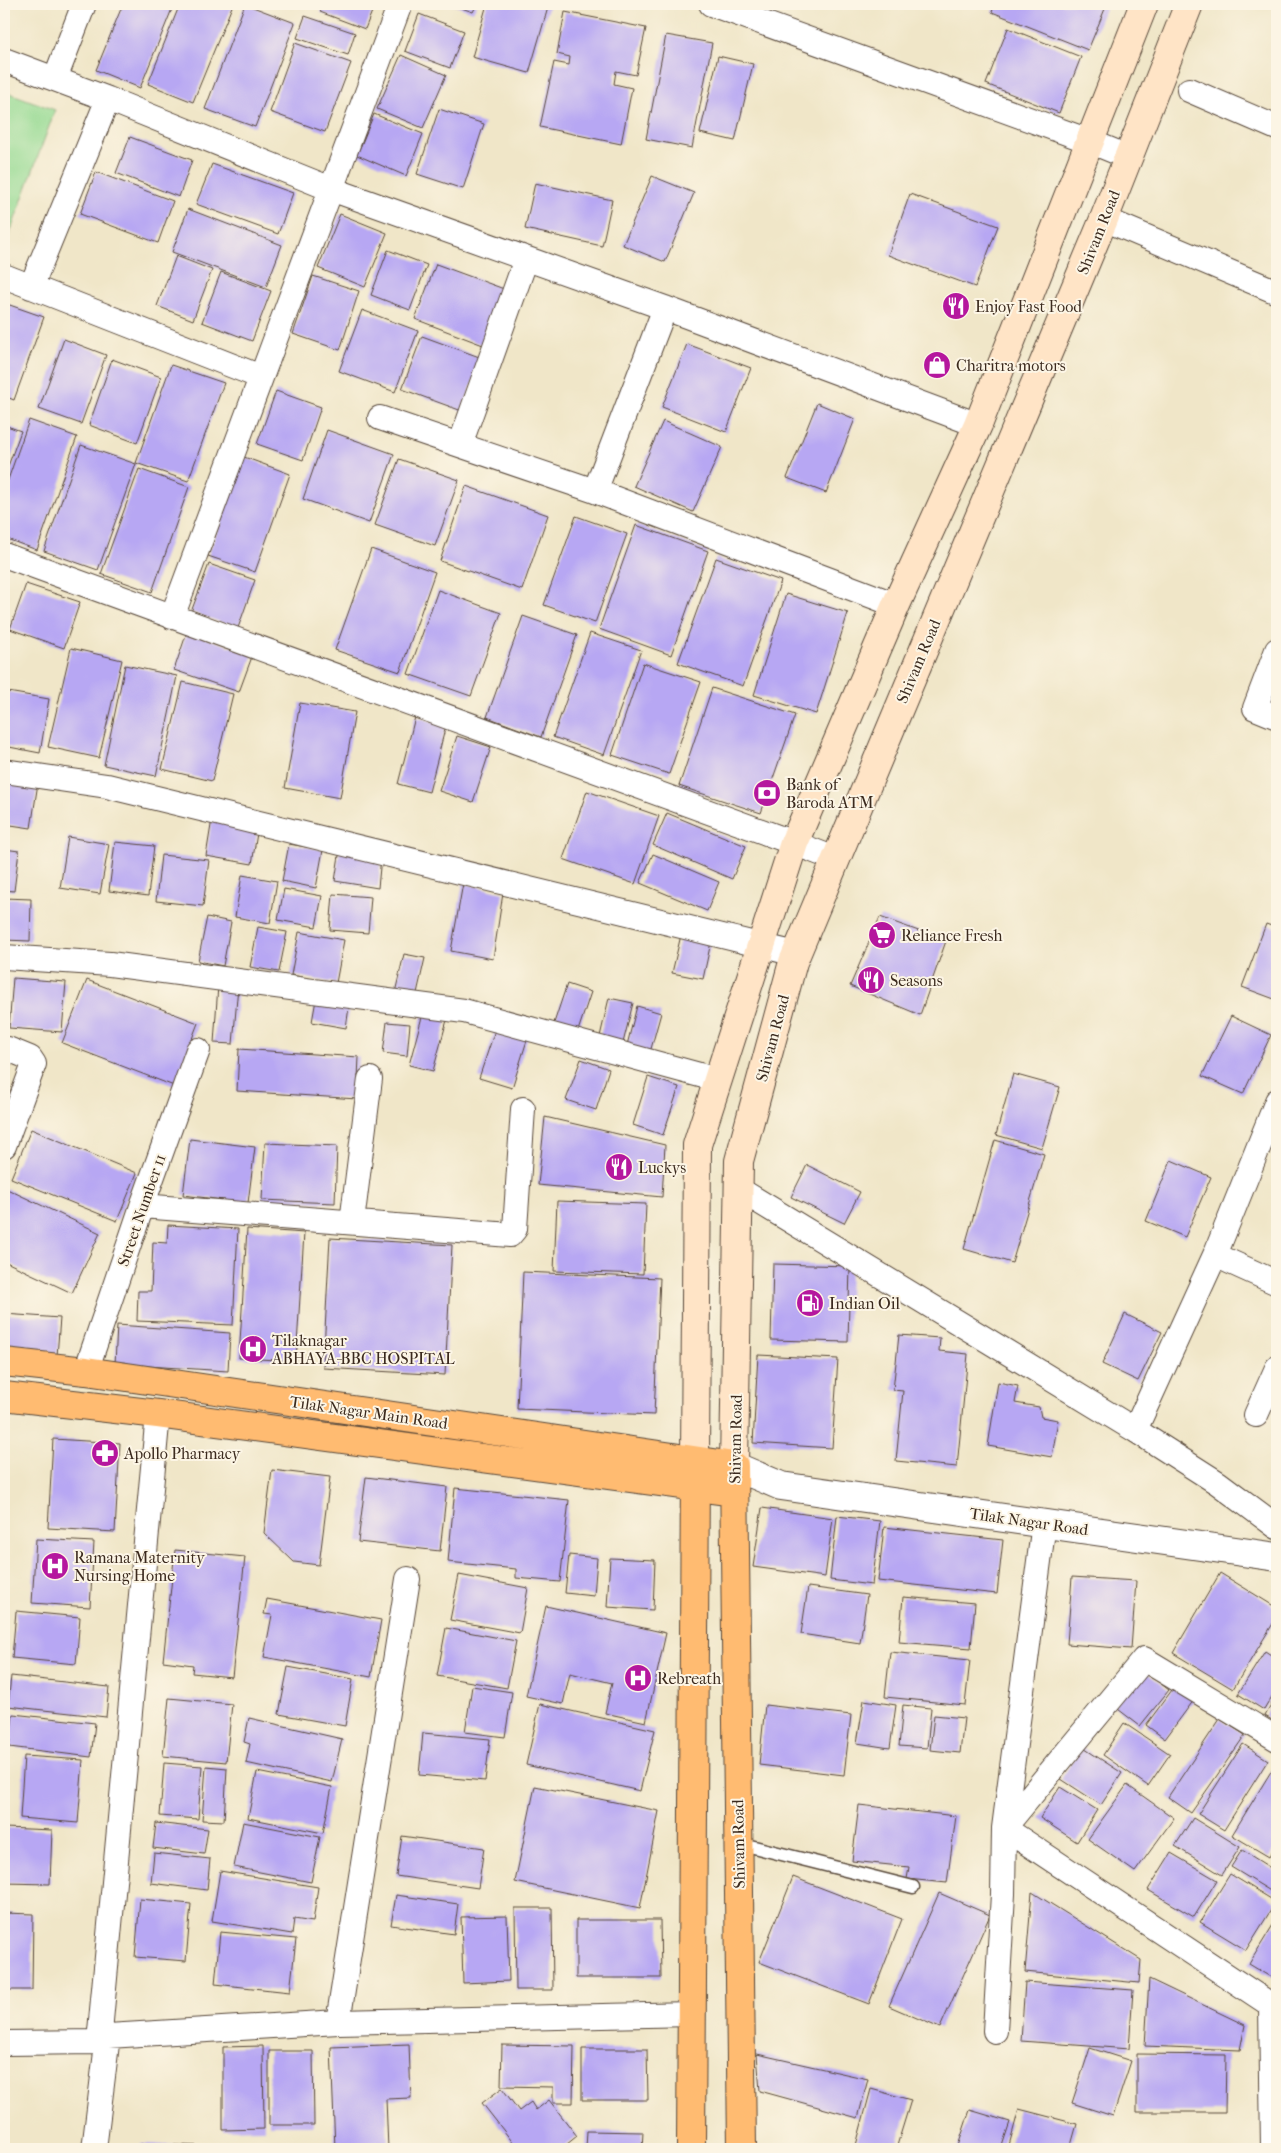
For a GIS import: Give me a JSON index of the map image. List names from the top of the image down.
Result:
{
  "streets": {
    "main road": ["Shivam Road", "Tilak Nagar Main Road"],
    "street": ["Street Number 11", "Tilak Nagar Road"]
  },
  "crossings": [
    ["Shivam Road", "Tilak Nagar Main Road"],
    ["Shivam Road", "Tilak Nagar Road"],
    ["Street Number 11", "Tilak Nagar Main Road"],
    ["Tilak Nagar Main Road", "Tilak Nagar Road"]
  ],
  "places": {
    "restaurant": ["Enjoy Fast Food", "Seasons", "Luckys"],
    "shop": ["Charitra motors"],
    "bank": ["Bank of Baroda ATM"],
    "supermarket": ["Reliance Fresh"],
    "fuel station": ["Indian Oil"],
    "hospital": ["Tilaknagar ABHAYA-BBC HOSPITAL", "Ramana Maternity Nursing Home", "Rebreath"],
    "pharmacy": ["Apollo Pharmacy"]
  }
}
